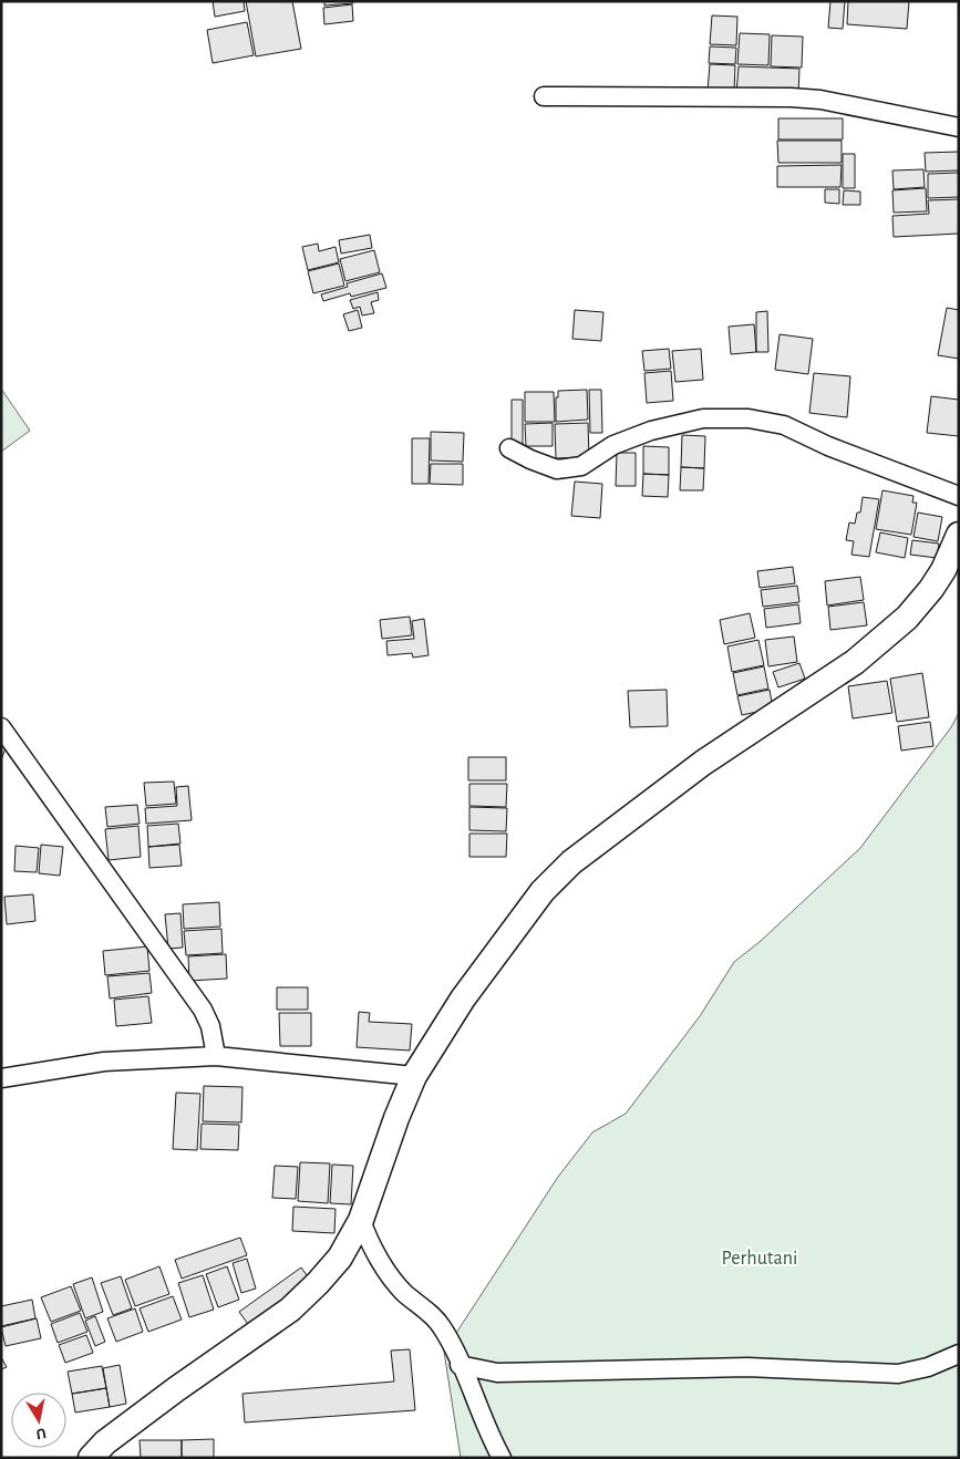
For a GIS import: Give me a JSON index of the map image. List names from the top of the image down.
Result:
{
  "parks": ["Perhutani"],
  "north": "bottom"
}
